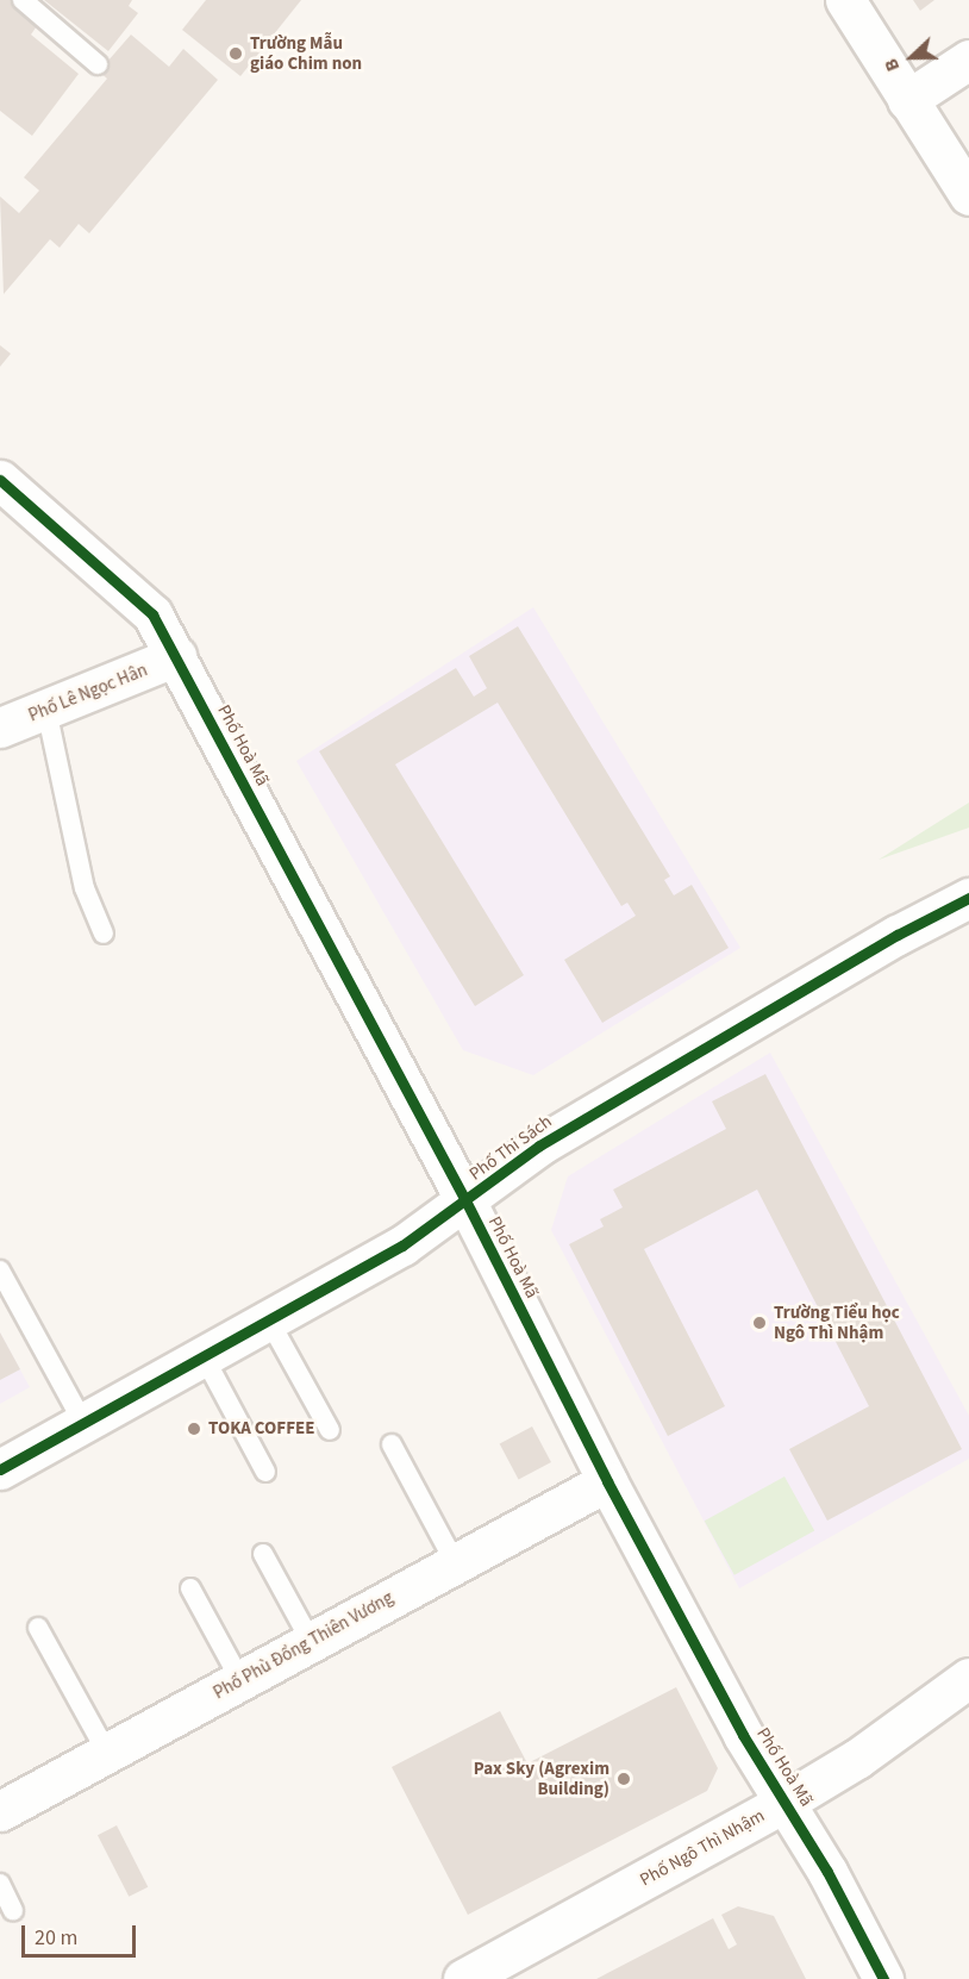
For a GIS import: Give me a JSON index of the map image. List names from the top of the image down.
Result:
{
  "streets": {
    "street": [
      "Phố Lê Ngọc Hân",
      "Phố Hoà Mã",
      "Phố Thi Sách",
      "Phố Phù Đổng Thiên Vương",
      "Phố Ngô Thì Nhậm"
    ]
  },
  "crossings": [
    ["Phố Lê Ngọc Hân", "Phố Hoà Mã"],
    ["Phố Hoà Mã", "Phố Thi Sách"],
    ["Phố Hoà Mã", "Phố Phù Đổng Thiên Vương"],
    ["Phố Hoà Mã", "Phố Ngô Thì Nhậm"]
  ],
  "places": [
    "Trường Mẫu giáo Chim non",
    "Trường Tiểu học Ngô Thì Nhậm",
    "TOKA COFFEE",
    "Pax Sky (Agrexim Building)"
  ],
  "scale_bar": "20 m",
  "north": "left"
}
